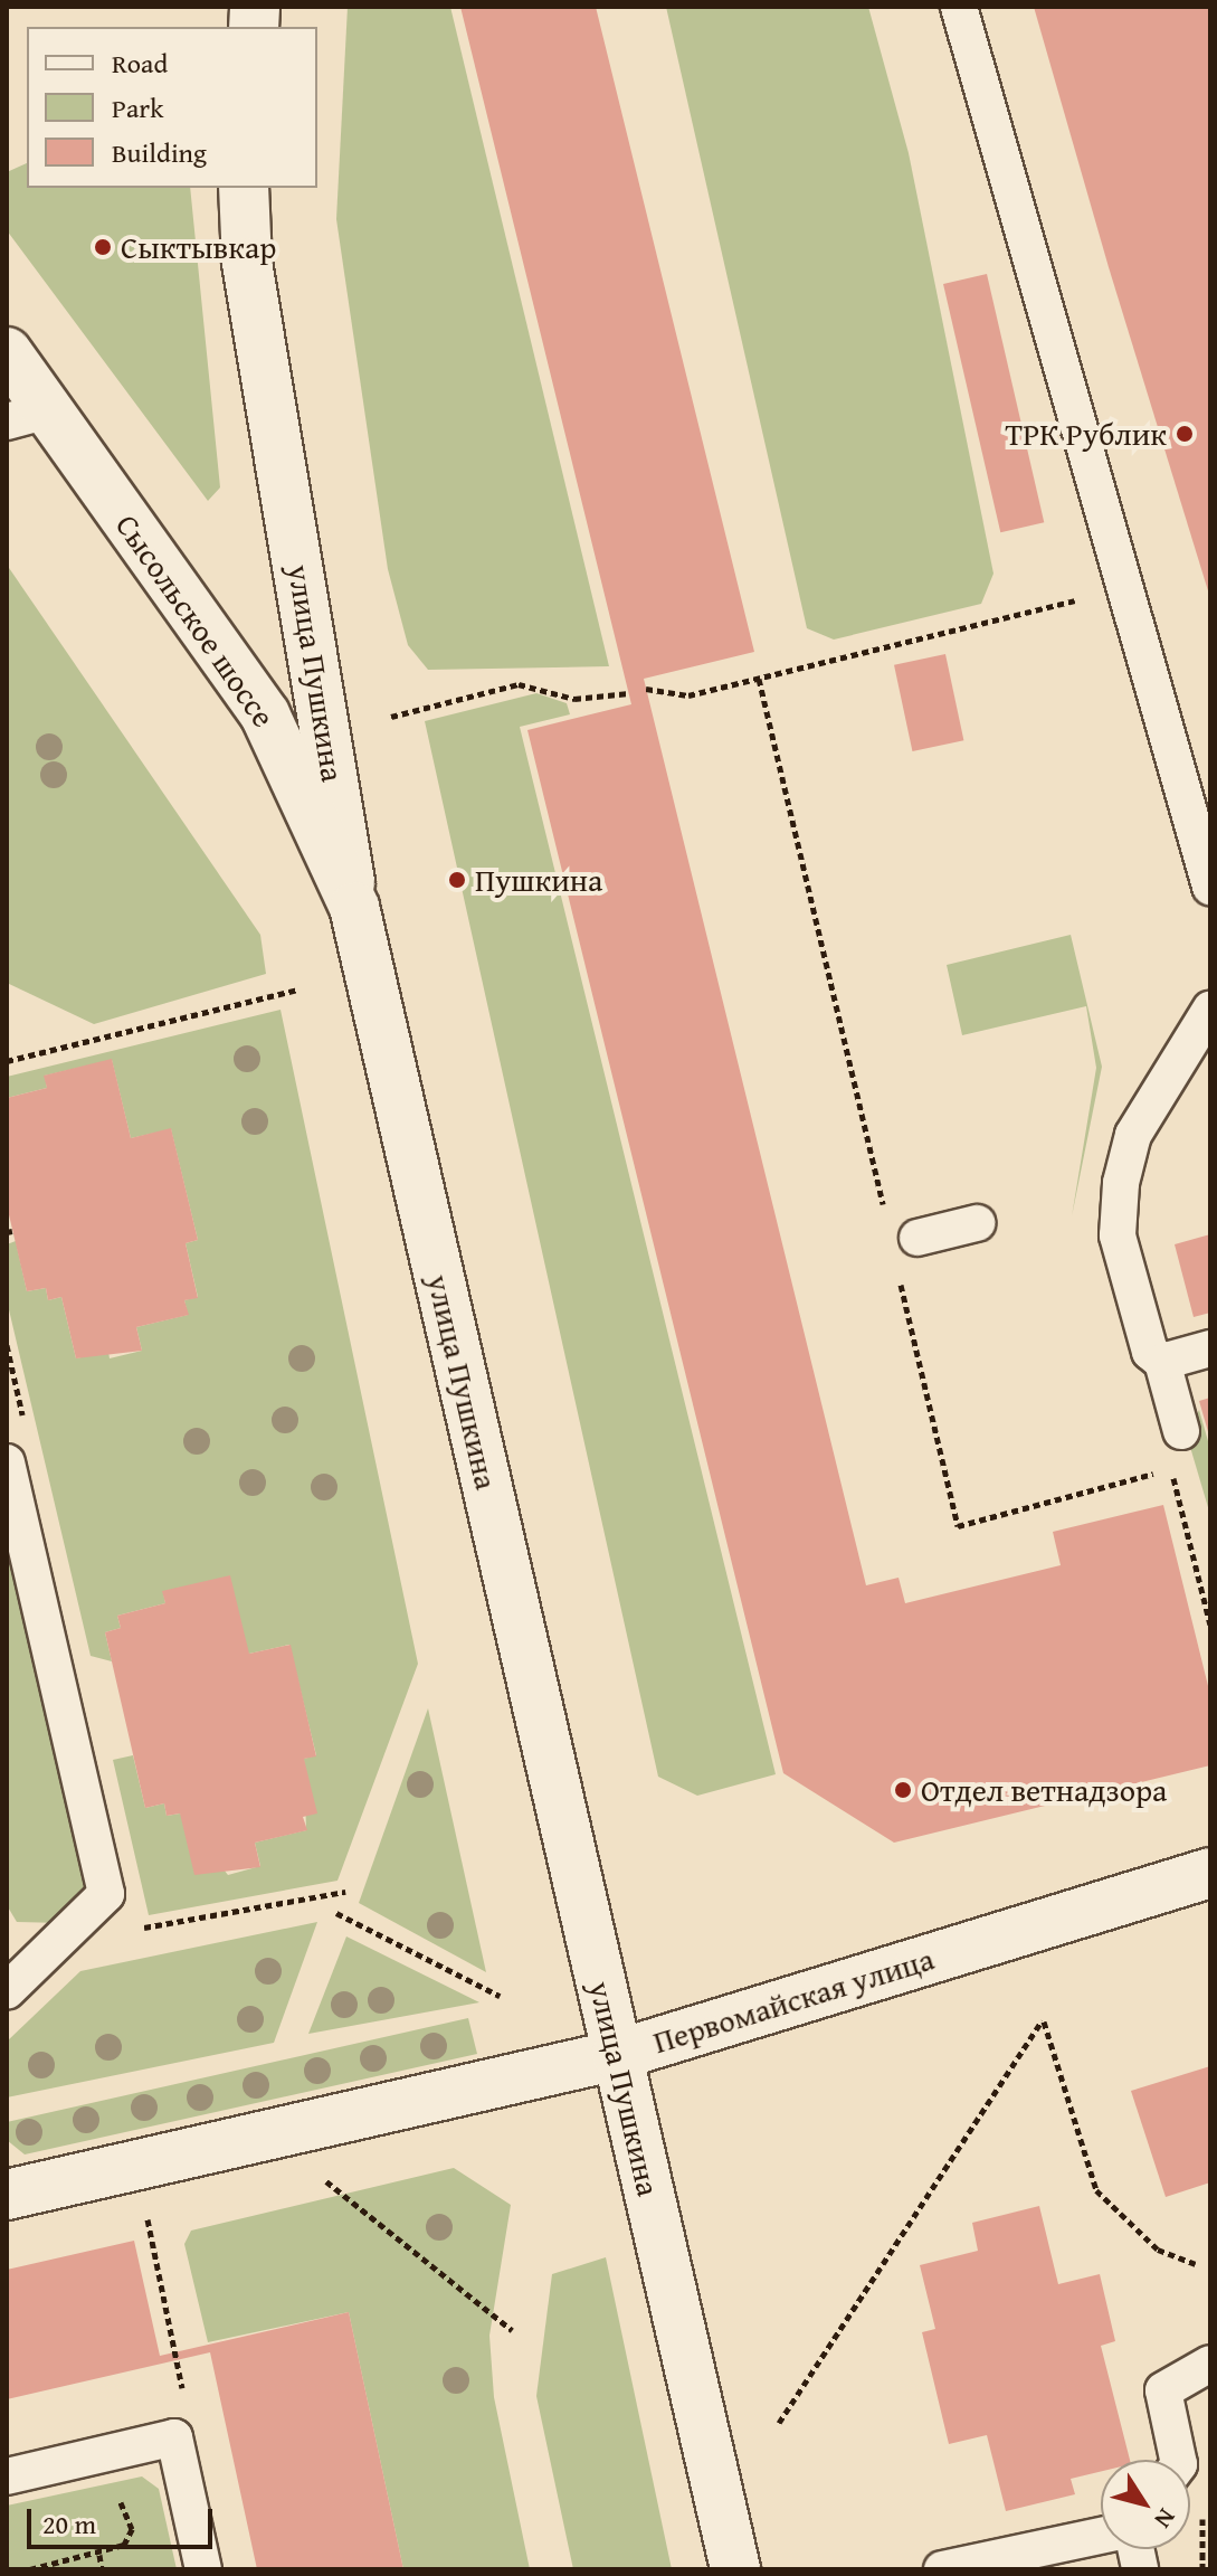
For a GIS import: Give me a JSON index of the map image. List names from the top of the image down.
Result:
{
  "streets": {
    "main road": ["Сысольское шоссе", "улица Пушкина", "Первомайская улица"]
  },
  "crossings": [
    ["Сысольское шоссе", "улица Пушкина"],
    ["улица Пушкина", "Первомайская улица"]
  ],
  "places": [
    "Сыктывкар",
    "ТРК Рублик",
    "Пушкина",
    "Отдел ветнадзора"
  ],
  "legend": ["Road", "Park", "Building"],
  "scale_bar": "20 m",
  "north": "bottom right"
}
